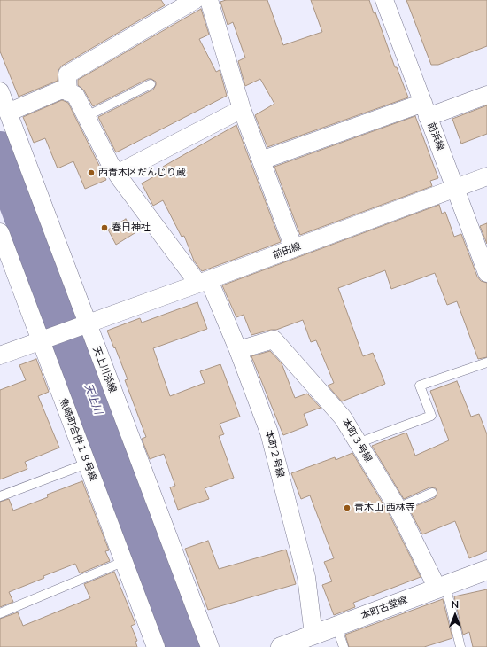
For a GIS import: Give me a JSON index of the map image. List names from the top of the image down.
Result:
{
  "streets": {
    "street": [
      "前浜線",
      "前田線",
      "天上川添線",
      "魚崎町合併１８号線",
      "本町３号線",
      "本町２号線",
      "本町古堂線"
    ]
  },
  "crossings": [
    ["前浜線", "前田線"],
    ["前田線", "天上川添線"],
    ["前田線", "魚崎町合併１８号線"],
    ["前田線", "本町２号線"],
    ["本町３号線", "本町２号線"],
    ["本町３号線", "本町古堂線"],
    ["本町２号線", "本町古堂線"]
  ],
  "water": ["天上川"],
  "places": ["西青木区だんじり蔵", "春日神社", "青木山 西林寺"],
  "north": "top"
}
